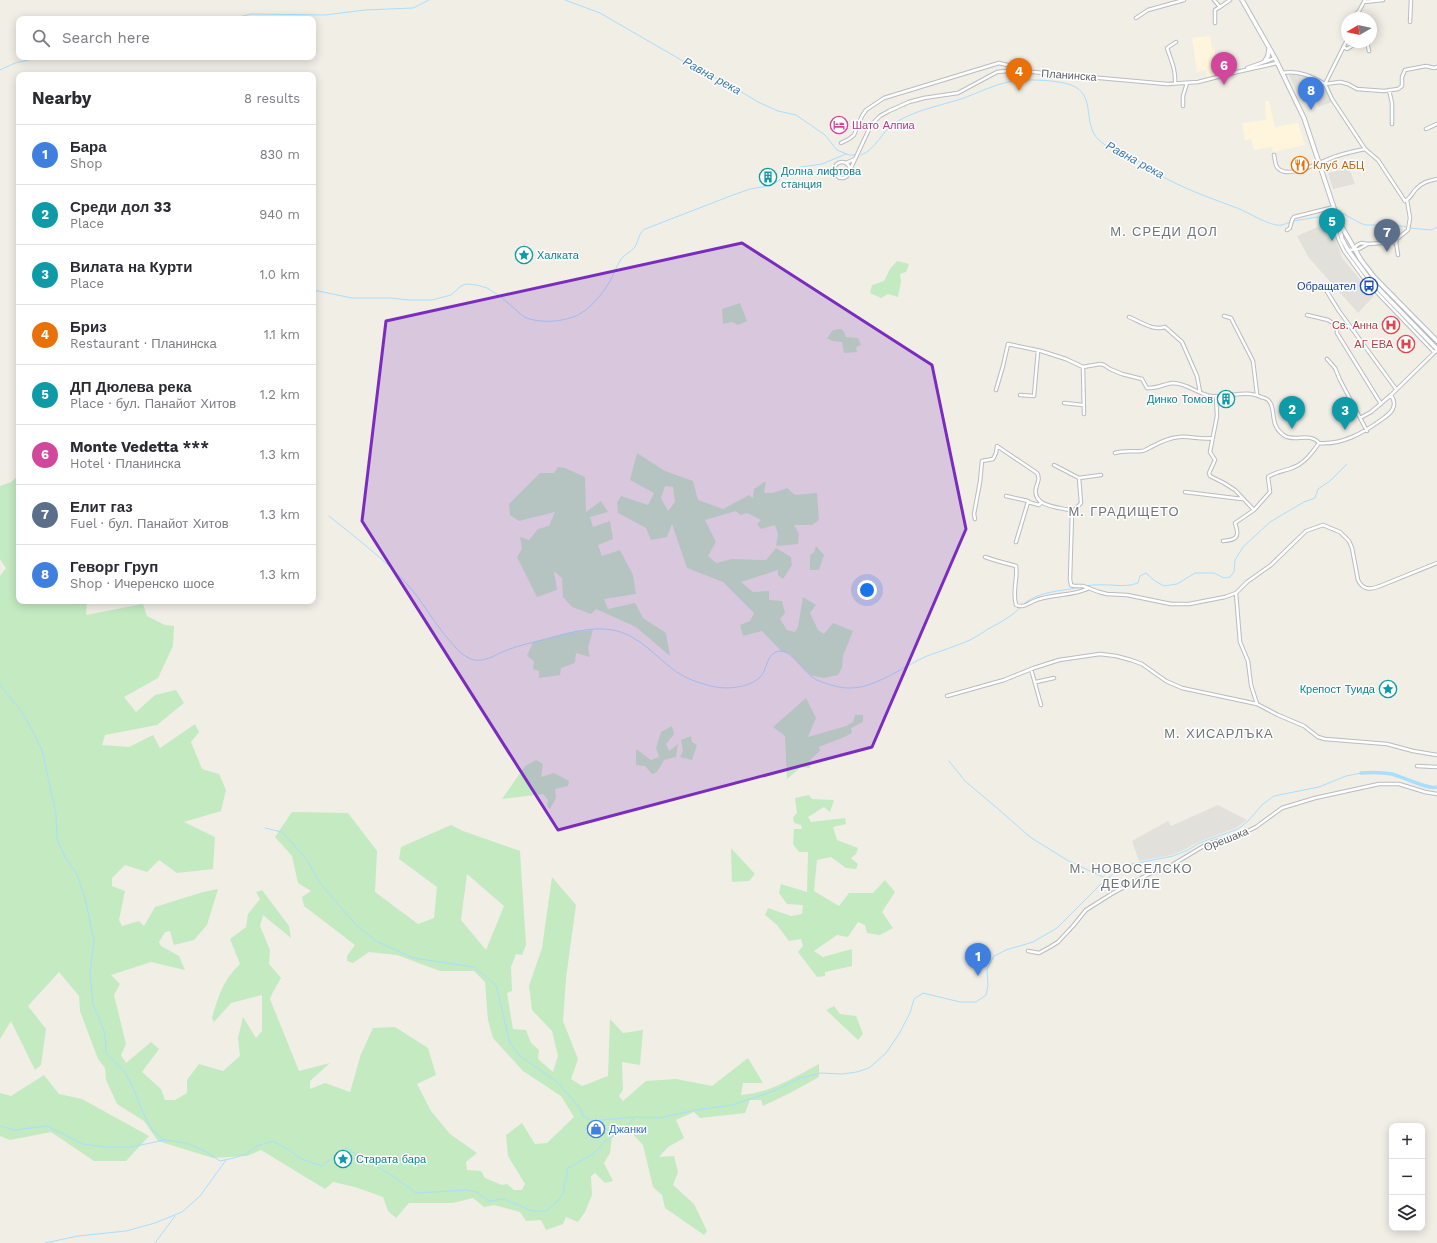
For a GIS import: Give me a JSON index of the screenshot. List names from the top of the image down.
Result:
{
  "streets": {
    "street": ["Планинска", "Орешака"]
  },
  "districts": [
    "М. СРЕДИ ДОЛ",
    "М. ГРАДИЩЕТО",
    "М. ХИСАРЛЪКА",
    "М. НОВОСЕЛСКО ДЕФИЛЕ"
  ],
  "water": ["Равна река"],
  "places": {
    "hotel": ["Шато Алпиа"],
    "restaurant": ["Клуб АБЦ"],
    "building": ["Долна лифтова станция", "Динко Томов"],
    "place": ["Халката", "Крепост Туида", "Старата бара"],
    "bus stop": ["Обращател"],
    "hospital": ["Св. Анна", "АГ ЕВА"],
    "shop": ["Джанки"]
  },
  "north": "left",
  "page": {
    "search": "Search here",
    "pins": [
      "6",
      "4",
      "8",
      "5",
      "7",
      "2",
      "3",
      "1"
    ],
    "heading": ["Nearby", "8 results"],
    "list": [
      {
        "mark": "1",
        "name": "Бара",
        "note": "Shop",
        "value": "830 m"
      },
      {
        "mark": "2",
        "name": "Среди дол 33",
        "note": "Place",
        "value": "940 m"
      },
      {
        "mark": "3",
        "name": "Вилата на Курти",
        "note": "Place",
        "value": "1.0 km"
      },
      {
        "mark": "4",
        "name": "Бриз",
        "note": "Restaurant · Планинска",
        "value": "1.1 km"
      },
      {
        "mark": "5",
        "name": "ДП Дюлева река",
        "note": "Place · бул. Панайот Хитов",
        "value": "1.2 km"
      },
      {
        "mark": "6",
        "name": "Monte Vedetta ***",
        "note": "Hotel · Планинска",
        "value": "1.3 km"
      },
      {
        "mark": "7",
        "name": "Елит газ",
        "note": "Fuel · бул. Панайот Хитов",
        "value": "1.3 km"
      },
      {
        "mark": "8",
        "name": "Геворг Груп",
        "note": "Shop · Ичеренско шосе",
        "value": "1.3 km"
      }
    ],
    "map_buttons": ["+", "−"]
  }
}
